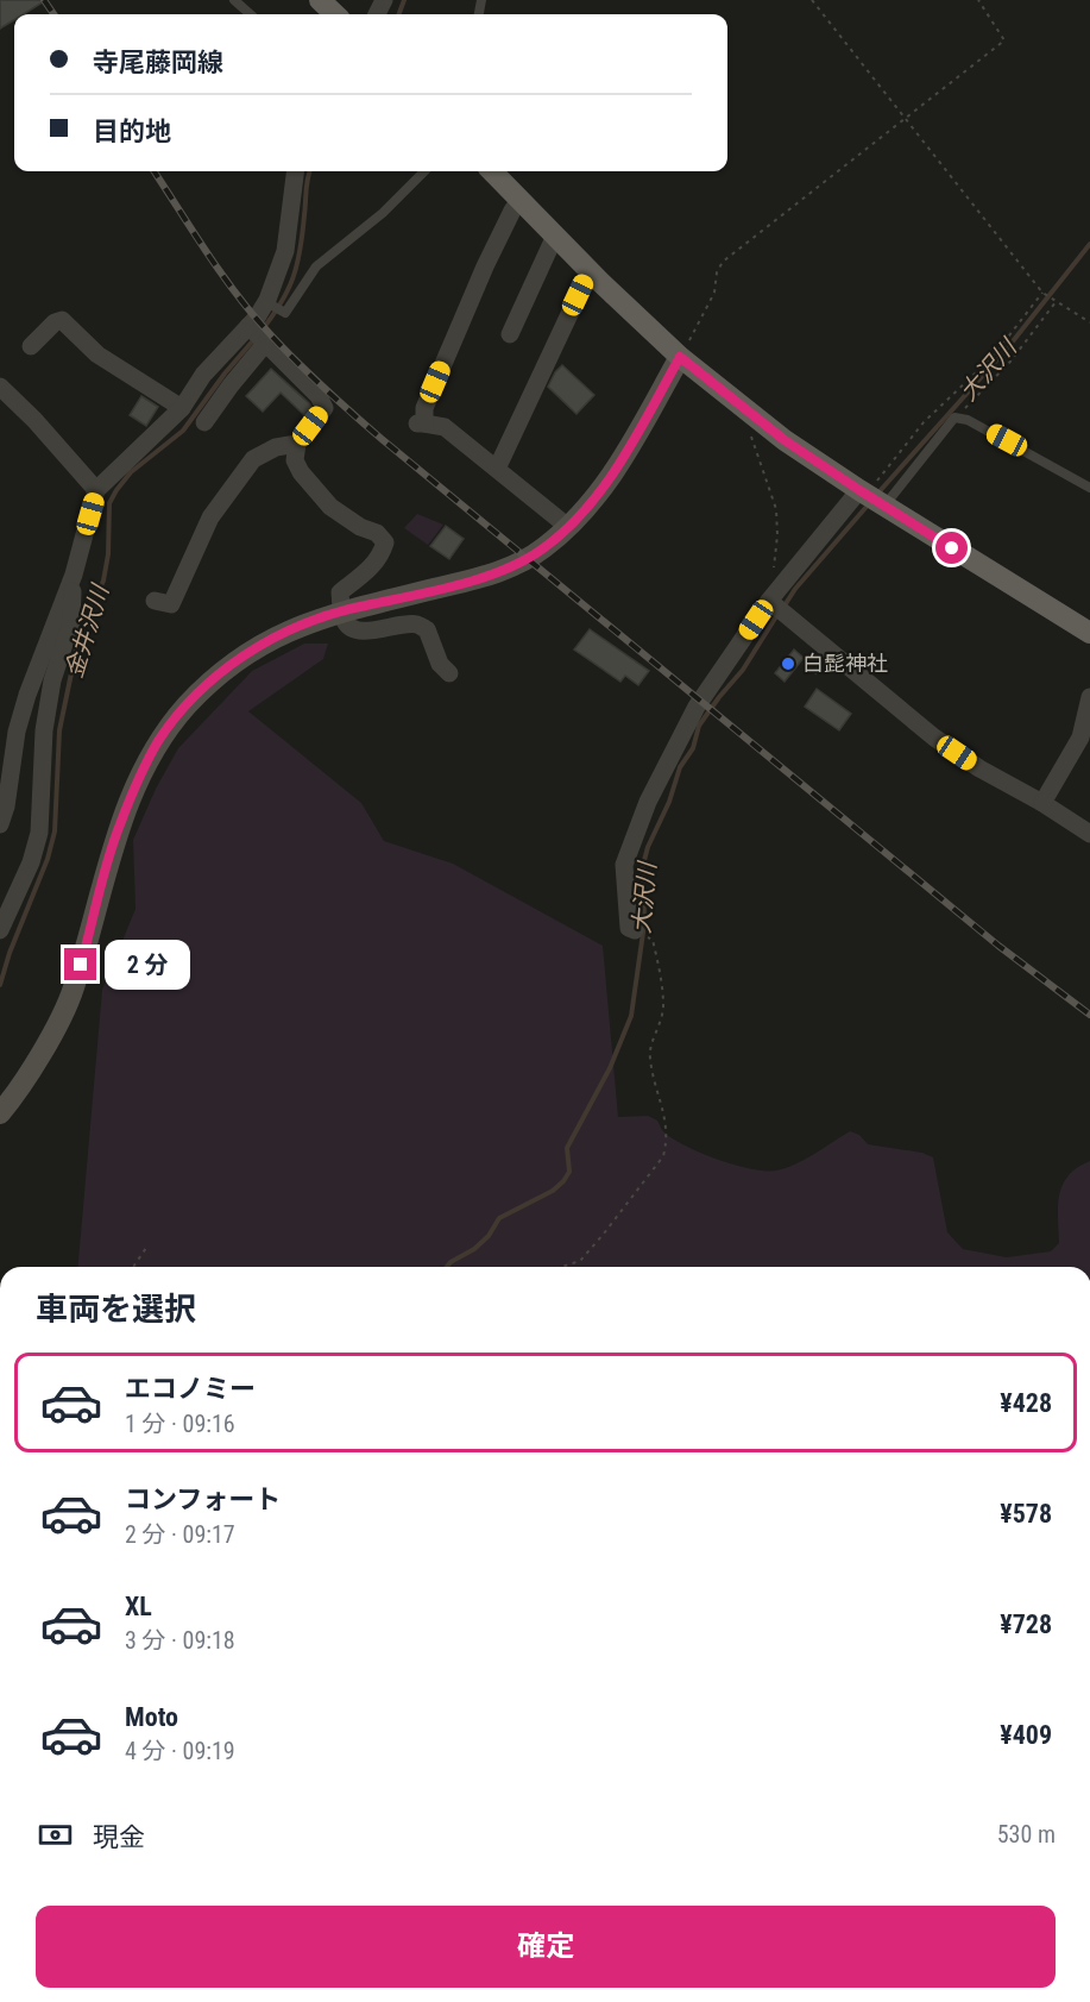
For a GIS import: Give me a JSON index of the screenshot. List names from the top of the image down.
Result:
{
  "water": ["大沢川", "金井沢川"],
  "places": ["白髭神社"],
  "page": {
    "banner": ["寺尾藤岡線", "目的地"],
    "bubble": "2 分",
    "heading": "車両を選択",
    "list": [
      {
        "name": "エコノミー",
        "note": "1 分 · 09:16",
        "value": "¥428"
      },
      {
        "name": "コンフォート",
        "note": "2 分 · 09:17",
        "value": "¥578"
      },
      {
        "name": "XL",
        "note": "3 分 · 09:18",
        "value": "¥728"
      },
      {
        "name": "Moto",
        "note": "4 分 · 09:19",
        "value": "¥409"
      }
    ],
    "pay": ["現金", "530 m"],
    "buttons": "確定"
  }
}
